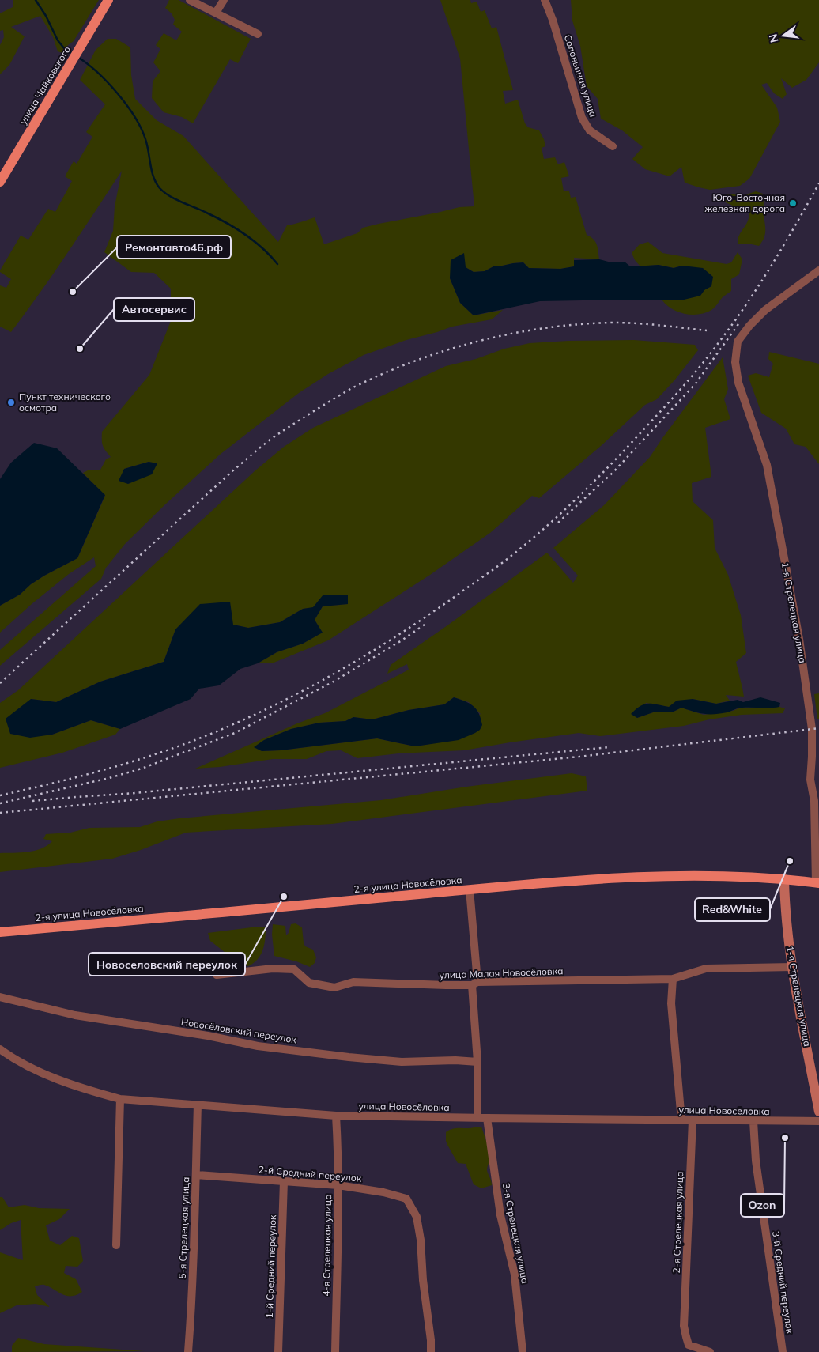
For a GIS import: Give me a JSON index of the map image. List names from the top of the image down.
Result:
{
  "streets": {
    "main road": ["улица Чайковского", "2-я улица Новосёловка"],
    "street": [
      "Соловьиная улица",
      "1-я Стрелецкая улица",
      "улица Малая Новосёловка",
      "Новосёловский переулок",
      "улица Новосёловка",
      "2-й Средний переулок",
      "2-я Стрелецкая улица",
      "5-я Стрелецкая улица",
      "3-я Стрелецкая улица",
      "4-я Стрелецкая улица",
      "1-й Средний переулок",
      "3-й Средний переулок"
    ]
  },
  "crossings": [
    ["1-я Стрелецкая улица", "2-я улица Новосёловка"],
    ["1-я Стрелецкая улица", "улица Малая Новосёловка"],
    ["улица Новосёловка", "2-я Стрелецкая улица"],
    ["улица Новосёловка", "5-я Стрелецкая улица"],
    ["улица Новосёловка", "3-я Стрелецкая улица"],
    ["улица Новосёловка", "4-я Стрелецкая улица"],
    ["улица Новосёловка", "3-й Средний переулок"],
    ["2-й Средний переулок", "5-я Стрелецкая улица"],
    ["2-й Средний переулок", "4-я Стрелецкая улица"],
    ["2-й Средний переулок", "1-й Средний переулок"]
  ],
  "places": [
    "Юго-Восточная железная дорога",
    "Ремонтавто46.рф",
    "Автосервис",
    "Пункт технического осмотра",
    "Red&White",
    "Новоселовский переулок",
    "Ozon"
  ],
  "north": "left"
}
